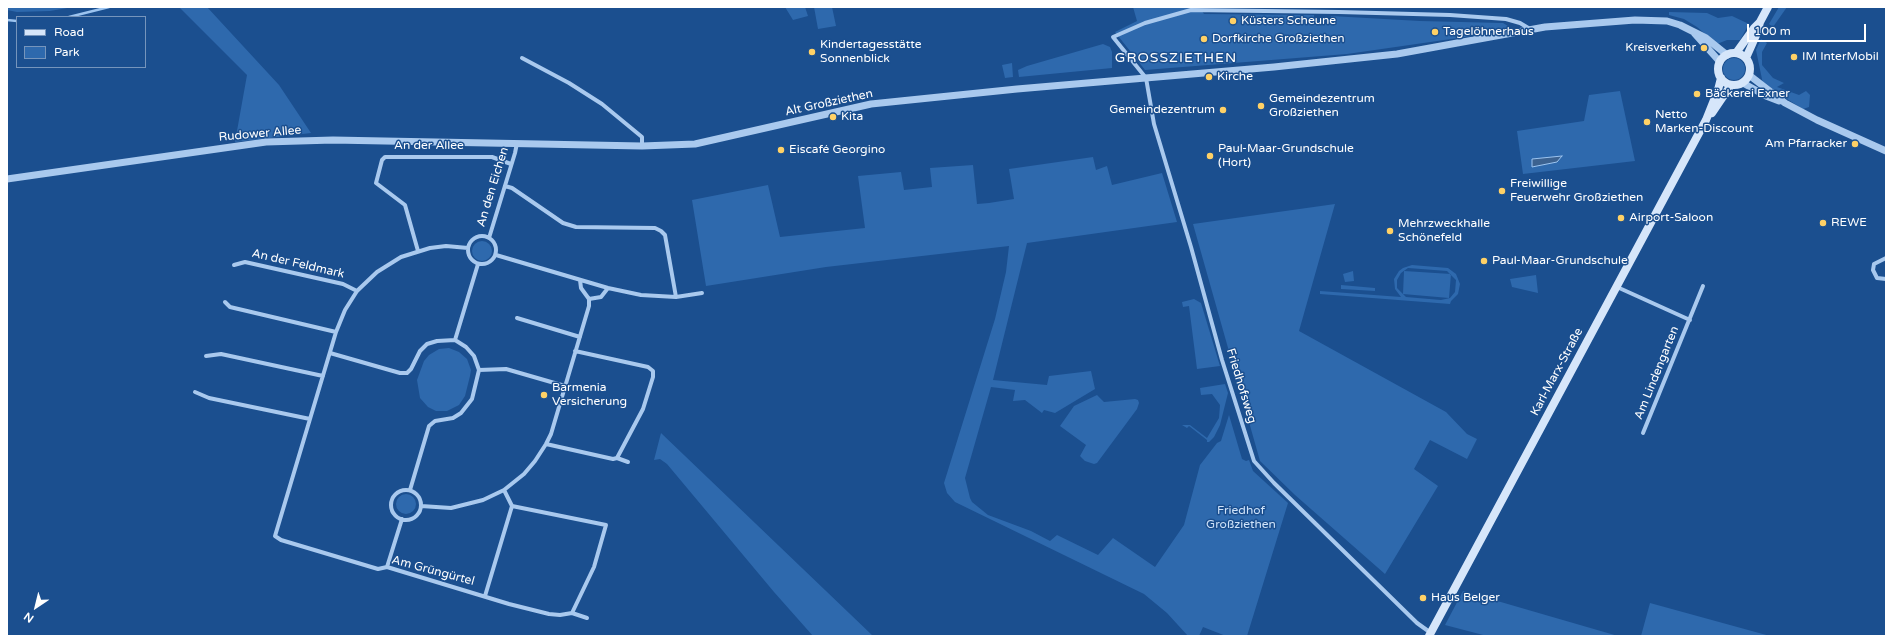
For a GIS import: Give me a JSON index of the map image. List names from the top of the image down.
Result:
{
  "streets": {
    "main road": ["Karl-Marx-Straße"],
    "street": [
      "Alt Großziethen",
      "Rudower Allee",
      "An der Allee",
      "An den Eichen",
      "An der Feldmark",
      "Am Lindengarten",
      "Friedhofsweg",
      "Am Grüngürtel"
    ]
  },
  "crossings": [
    ["Alt Großziethen", "Rudower Allee"],
    ["Alt Großziethen", "An den Eichen"],
    ["Alt Großziethen", "Karl-Marx-Straße"],
    ["Alt Großziethen", "Friedhofsweg"],
    ["Rudower Allee", "An den Eichen"],
    ["An der Allee", "An den Eichen"],
    ["An der Allee", "An der Feldmark"],
    ["An den Eichen", "An der Feldmark"],
    ["An der Feldmark", "Am Grüngürtel"],
    ["Karl-Marx-Straße", "Am Lindengarten"],
    ["Karl-Marx-Straße", "Friedhofsweg"]
  ],
  "districts": ["GROSSZIETHEN"],
  "parks": ["Friedhof Großziethen"],
  "places": [
    "Küsters Scheune",
    "Tagelöhnerhaus",
    "Dorfkirche Großziethen",
    "Kreisverkehr",
    "Kindertagesstätte Sonnenblick",
    "IM InterMobil",
    "Kirche",
    "Bäckerei Exner",
    "Gemeindezentrum Großziethen",
    "Gemeindezentrum",
    "Kita",
    "Netto Marken-Discount",
    "Am Pfarracker",
    "Eiscafé Georgino",
    "Paul-Maar-Grundschule (Hort)",
    "Freiwillige Feuerwehr Großziethen",
    "Airport-Saloon",
    "REWE",
    "Mehrzweckhalle Schönefeld",
    "Paul-Maar-Grundschule",
    "Barmenia Versicherung",
    "Haus Belger"
  ],
  "legend": ["Road", "Park"],
  "scale_bar": "100 m",
  "north": "bottom left"
}
